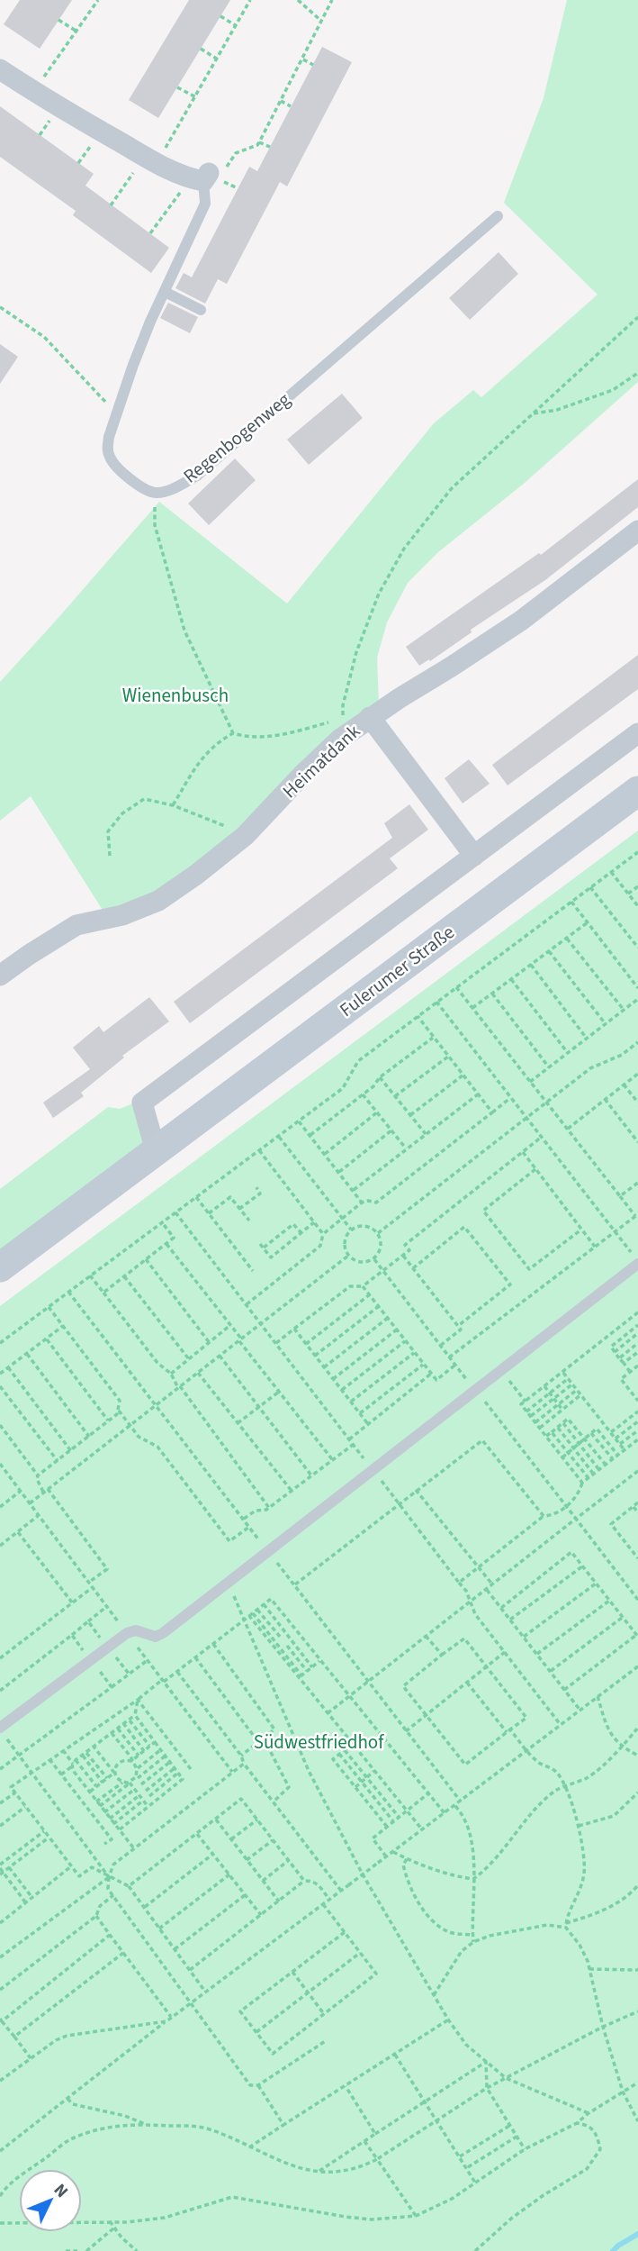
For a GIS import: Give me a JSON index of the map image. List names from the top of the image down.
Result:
{
  "streets": {
    "main road": ["Fulerumer Straße"],
    "street": ["Heimatdank"],
    "lane": ["Regenbogenweg"]
  },
  "parks": ["Wienenbusch", "Südwestfriedhof"],
  "north": "top right"
}
